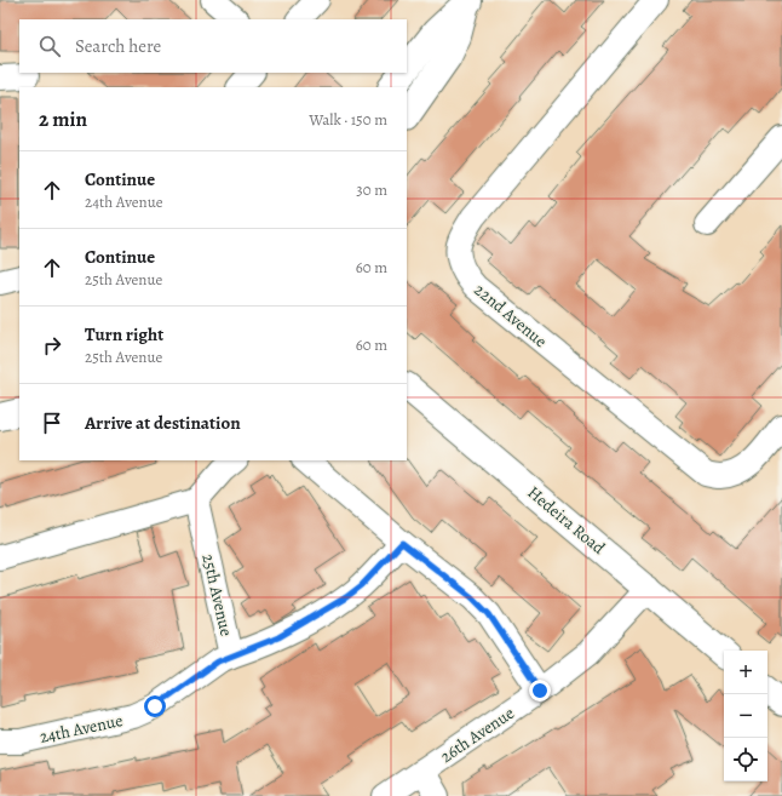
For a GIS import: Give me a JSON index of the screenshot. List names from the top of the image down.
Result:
{
  "streets": {
    "street": [
      "22nd Avenue",
      "Hedeira Road",
      "25th Avenue",
      "24th Avenue",
      "26th Avenue"
    ]
  },
  "crossings": [
    ["Hedeira Road", "26th Avenue"],
    ["25th Avenue", "24th Avenue"]
  ],
  "page": {
    "search": "Search here",
    "heading": ["2 min", "Walk · 150 m"],
    "list": [
      ["Continue", "24th Avenue", "30 m"],
      ["Continue", "25th Avenue", "60 m"],
      ["Turn right", "25th Avenue", "60 m"],
      "Arrive at destination"
    ],
    "map_buttons": ["+", "−"]
  }
}
